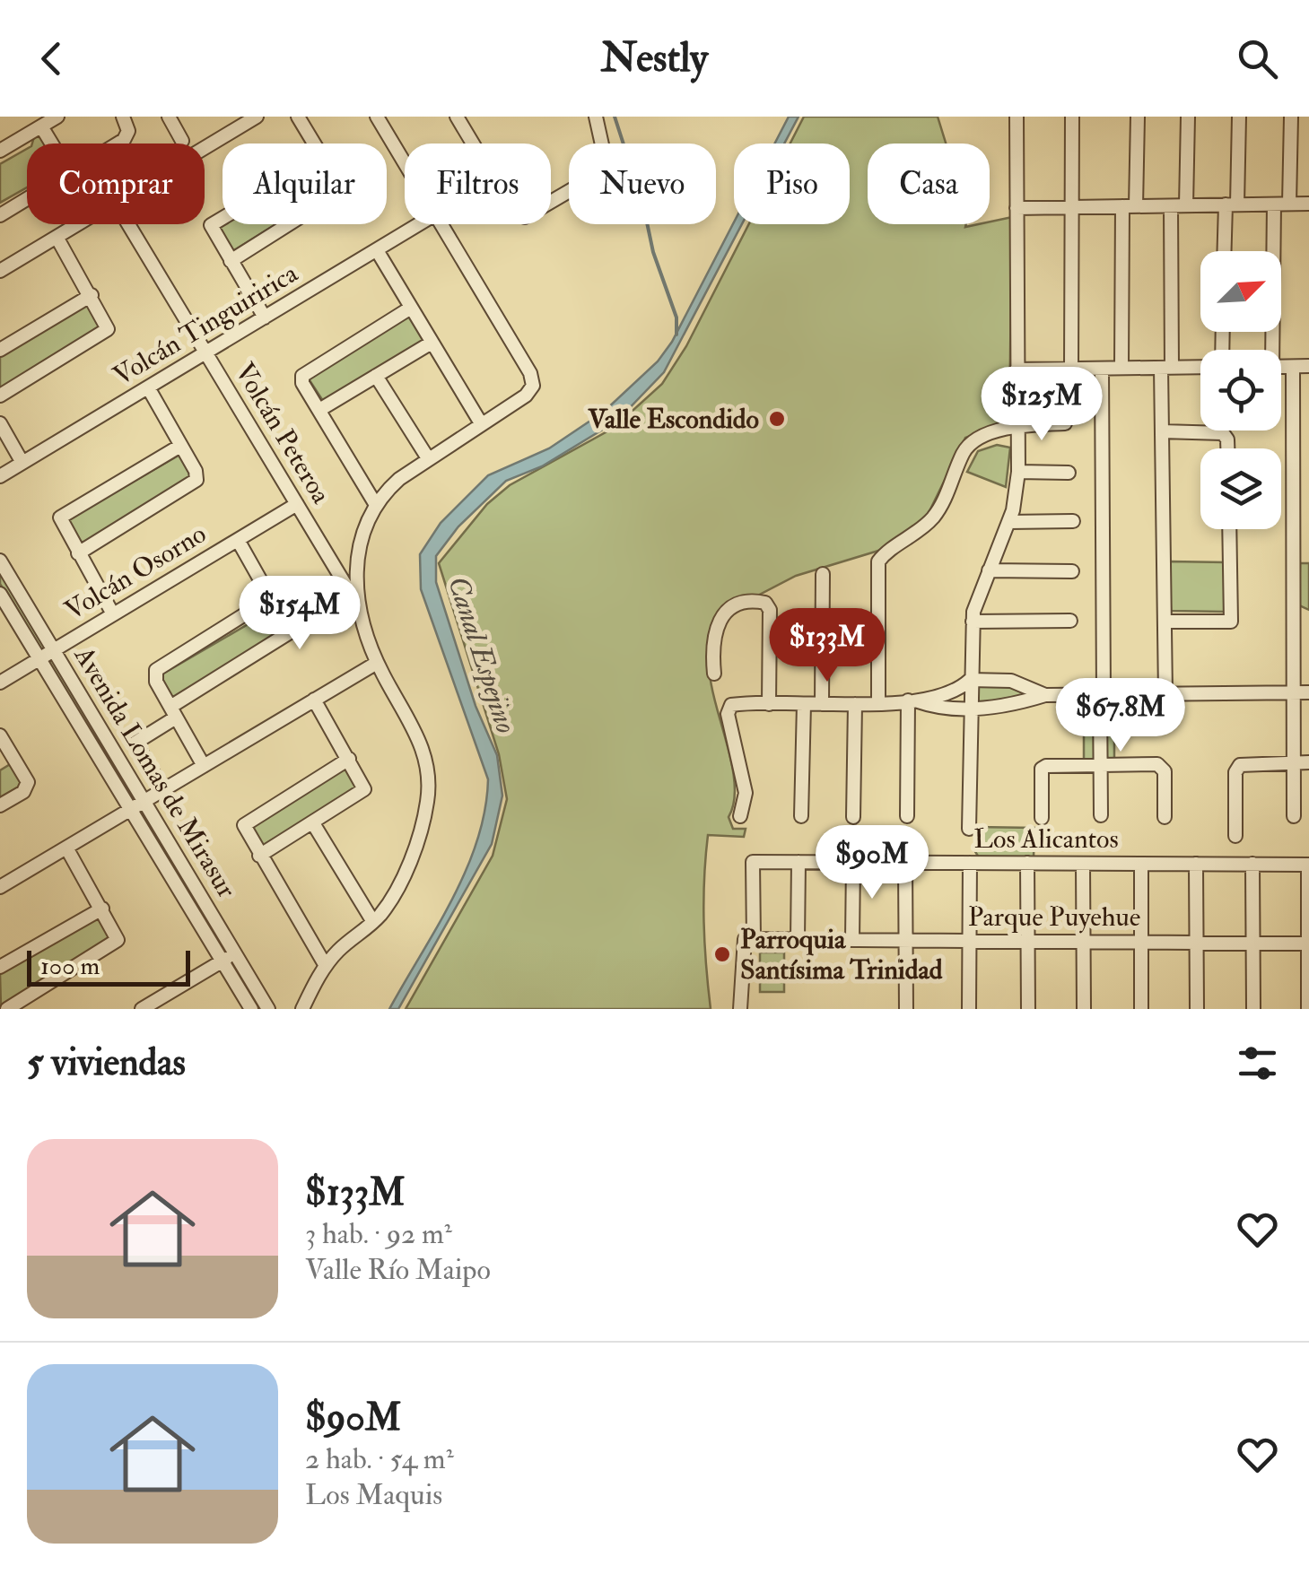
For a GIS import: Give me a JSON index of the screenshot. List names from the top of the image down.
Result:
{
  "streets": {
    "street": [
      "Volcán Tinguiririca",
      "Volcán Peteroa",
      "Volcán Osorno",
      "Avenida Lomas de Mirasur",
      "Los Alicantos",
      "Parque Puyehue"
    ]
  },
  "crossings": [
    ["Volcán Tinguiririca", "Volcán Peteroa"],
    ["Volcán Peteroa", "Volcán Osorno"],
    ["Volcán Osorno", "Avenida Lomas de Mirasur"],
    ["Los Alicantos", "Parque Puyehue"]
  ],
  "water": ["Canal Espejino"],
  "places": ["Valle Escondido", "Parroquia Santísima Trinidad"],
  "scale_bar": "100 m",
  "north": "top right",
  "page": {
    "header": "Nestly",
    "chip": [
      "Comprar",
      "Alquilar",
      "Filtros",
      "Nuevo",
      "Piso",
      "Casa"
    ],
    "price": [
      "$125M",
      "$154M",
      "$133M",
      "$67.8M",
      "$90M"
    ],
    "scale": "100 m",
    "heading": "5 viviendas",
    "list": [
      {
        "name": "$133M",
        "note": "3 hab. · 92 m² · Valle Río Maipo"
      },
      {
        "name": "$90M",
        "note": "2 hab. · 54 m² · Los Maquis"
      }
    ]
  }
}
